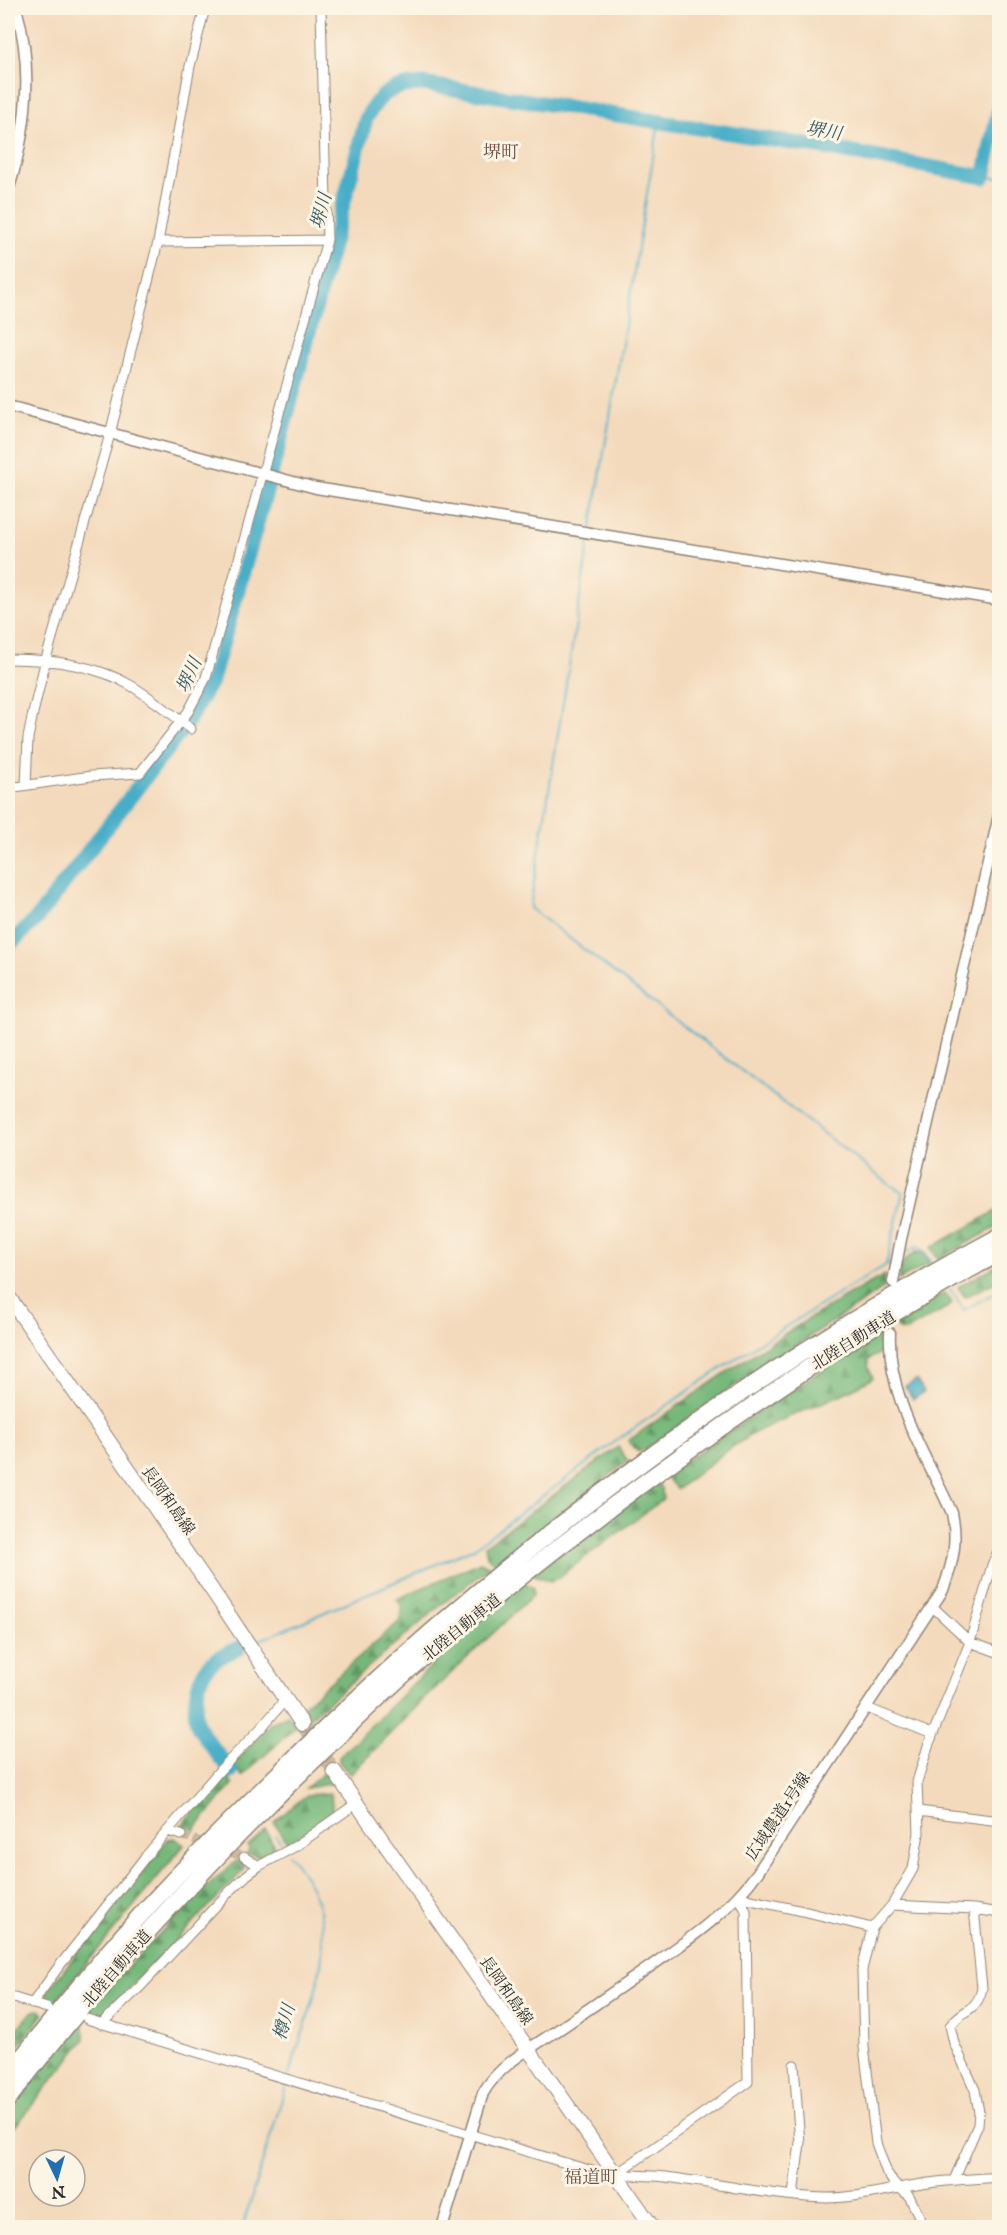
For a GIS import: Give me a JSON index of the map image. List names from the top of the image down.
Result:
{
  "streets": {
    "highway": ["北陸自動車道"],
    "main road": ["長岡和島線"],
    "street": ["広域農道1号線"]
  },
  "crossings": [
    ["長岡和島線", "広域農道1号線"]
  ],
  "districts": ["堺町", "福道町"],
  "water": ["堺川", "樽川"],
  "north": "bottom"
}
